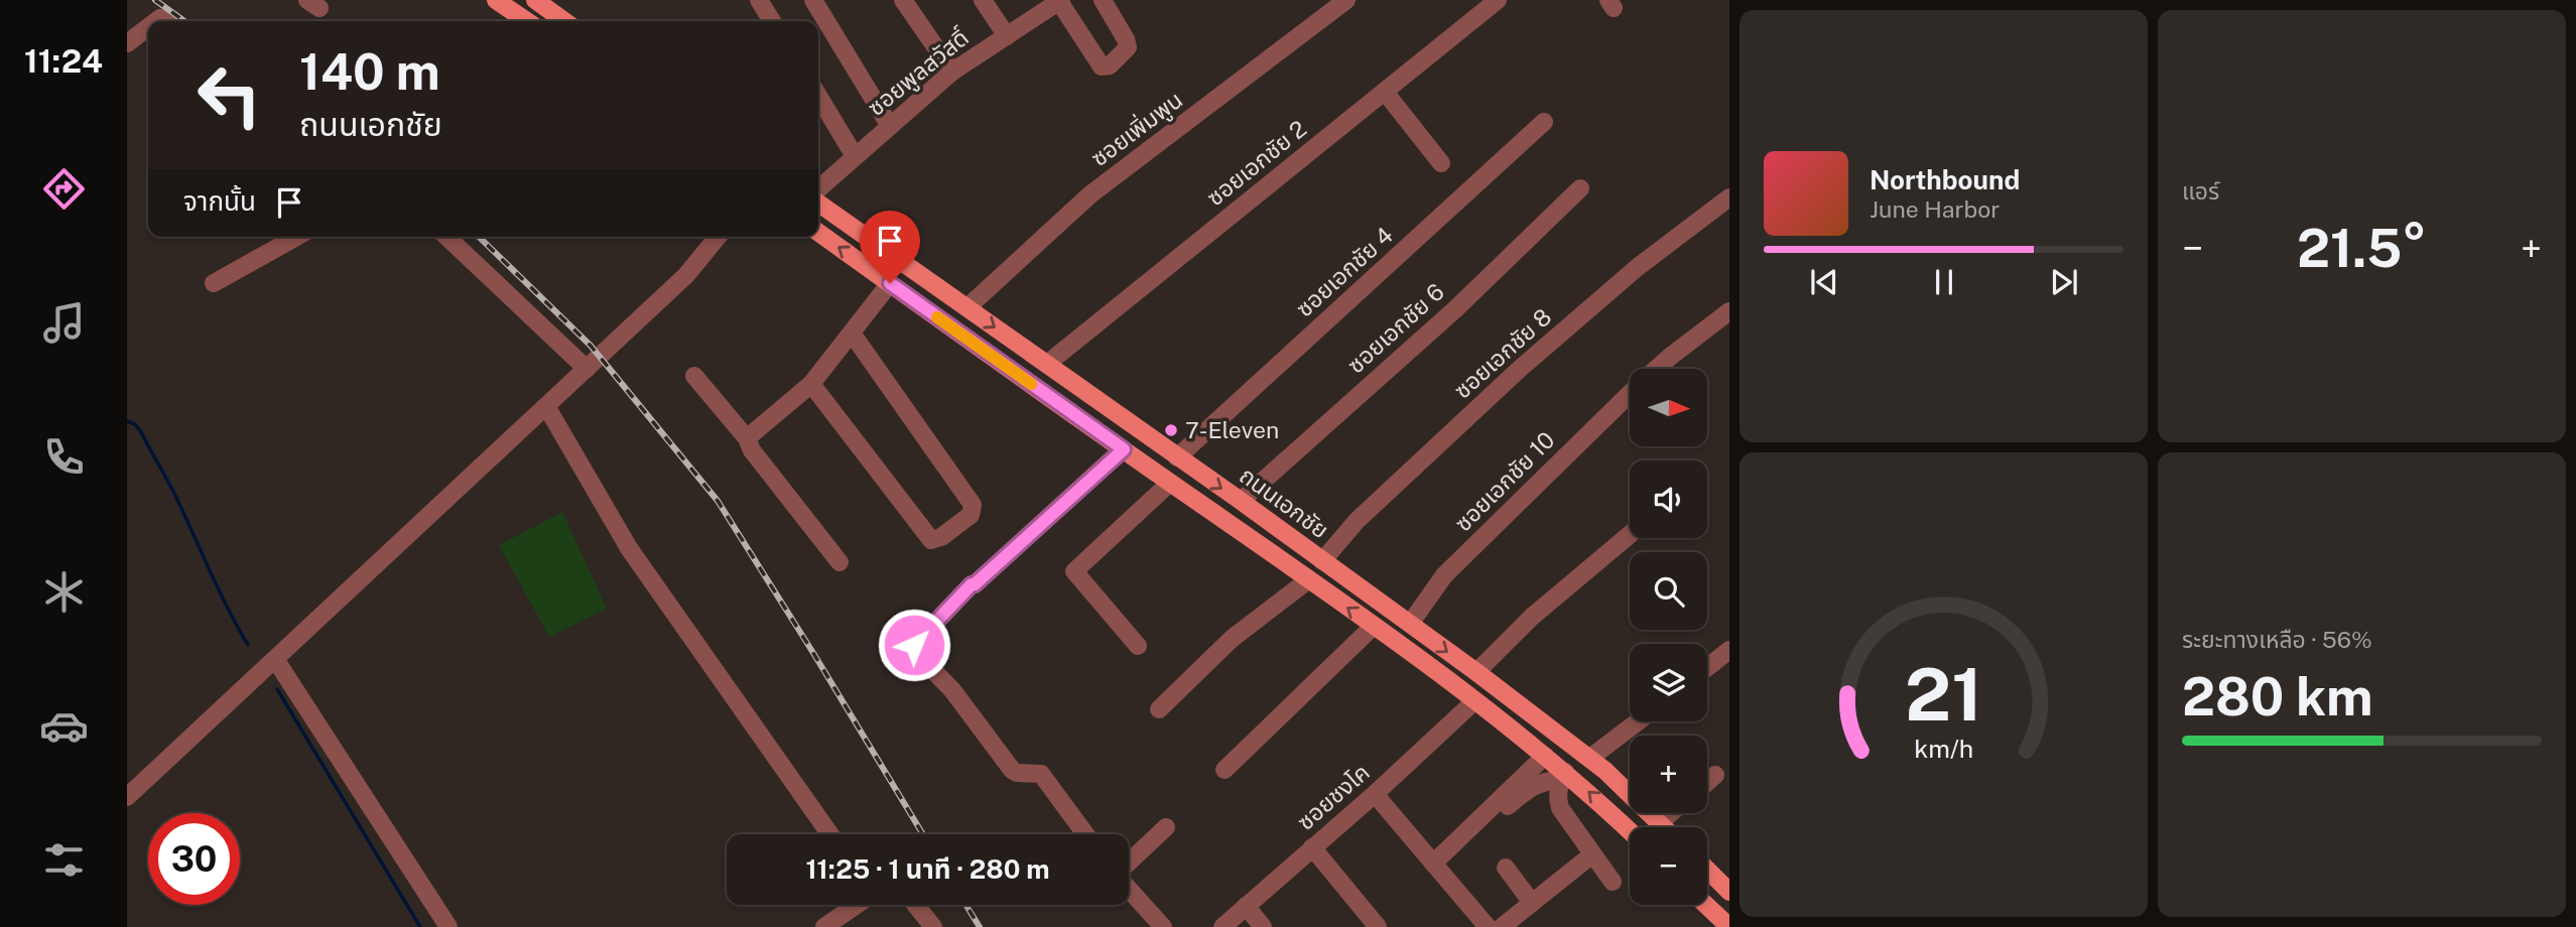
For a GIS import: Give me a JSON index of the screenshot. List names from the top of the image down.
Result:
{
  "streets": {
    "main road": ["ถนนเอกชัย"],
    "street": [
      "ซอยพูลสวัสดิ์",
      "ซอยเพิ่มพูน",
      "ซอยเอกชัย 2",
      "ซอยเอกชัย 4",
      "ซอยเอกชัย 6",
      "ซอยเอกชัย 8",
      "ซอยเอกชัย 10",
      "ซอยชงโค"
    ]
  },
  "crossings": [
    ["ซอยเพิ่มพูน", "ถนนเอกชัย"],
    ["ซอยเอกชัย 2", "ถนนเอกชัย"],
    ["ซอยเอกชัย 4", "ถนนเอกชัย"],
    ["ซอยเอกชัย 6", "ถนนเอกชัย"],
    ["ซอยเอกชัย 8", "ถนนเอกชัย"],
    ["ซอยเอกชัย 10", "ถนนเอกชัย"],
    ["ถนนเอกชัย", "ซอยชงโค"]
  ],
  "places": ["7-Eleven"],
  "north": "right",
  "page": {
    "tabs": "11:24",
    "tile": [
      "แอร์",
      ["ระยะทางเหลือ · 56%", "280 km"]
    ],
    "turn": ["140 m", "ถนนเอกชัย"],
    "song": ["Northbound", "June Harbor"],
    "then": "จากนั้น",
    "heat": ["−", "21.5°", "+"],
    "map_buttons": ["+", "−"],
    "limit": "30",
    "trip": "11:25 · 1 นาที · 280 m",
    "gauge": ["21", "km/h"]
  }
}
